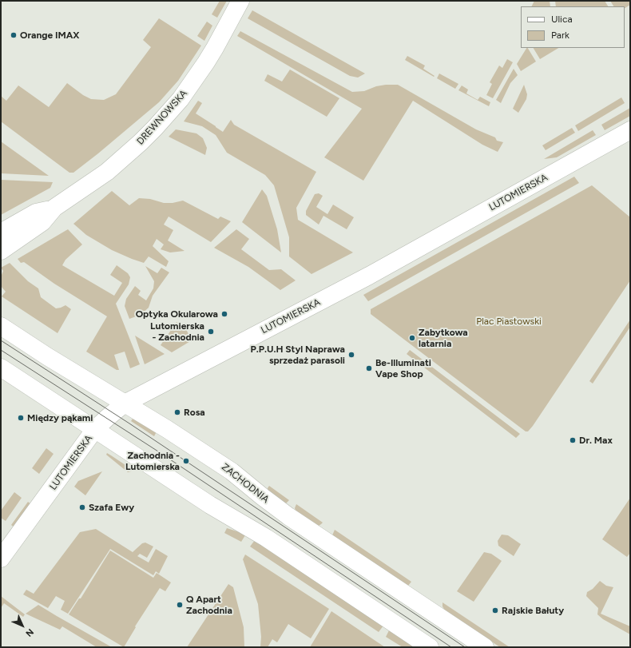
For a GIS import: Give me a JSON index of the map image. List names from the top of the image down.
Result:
{
  "streets": {
    "main road": ["DREWNOWSKA", "LUTOMIERSKA", "ZACHODNIA"]
  },
  "crossings": [
    ["LUTOMIERSKA", "ZACHODNIA"]
  ],
  "parks": ["Plac Piastowski"],
  "places": [
    "Orange IMAX",
    "Optyka Okularowa",
    "Lutomierska - Zachodnia",
    "Zabytkowa latarnia",
    "P.P.U.H Styl Naprawa sprzedaż parasoli",
    "Be-Illuminati Vape Shop",
    "Rosa",
    "Między pąkami",
    "Dr. Max",
    "Zachodnia - Lutomierska",
    "Szafa Ewy",
    "Q Apart Zachodnia",
    "Rajskie Bałuty"
  ],
  "legend": ["Ulica", "Park"],
  "north": "bottom right"
}
